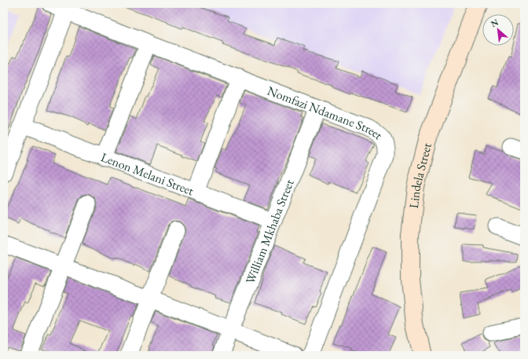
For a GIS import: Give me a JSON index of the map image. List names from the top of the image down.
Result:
{
  "streets": {
    "street": [
      "Nomfazi Ndamane Street",
      "Lenon Melani Street",
      "Lindela Street",
      "William Mkhaba Street"
    ]
  },
  "crossings": [
    ["Nomfazi Ndamane Street", "William Mkhaba Street"],
    ["Lenon Melani Street", "William Mkhaba Street"]
  ],
  "north": "top left"
}
